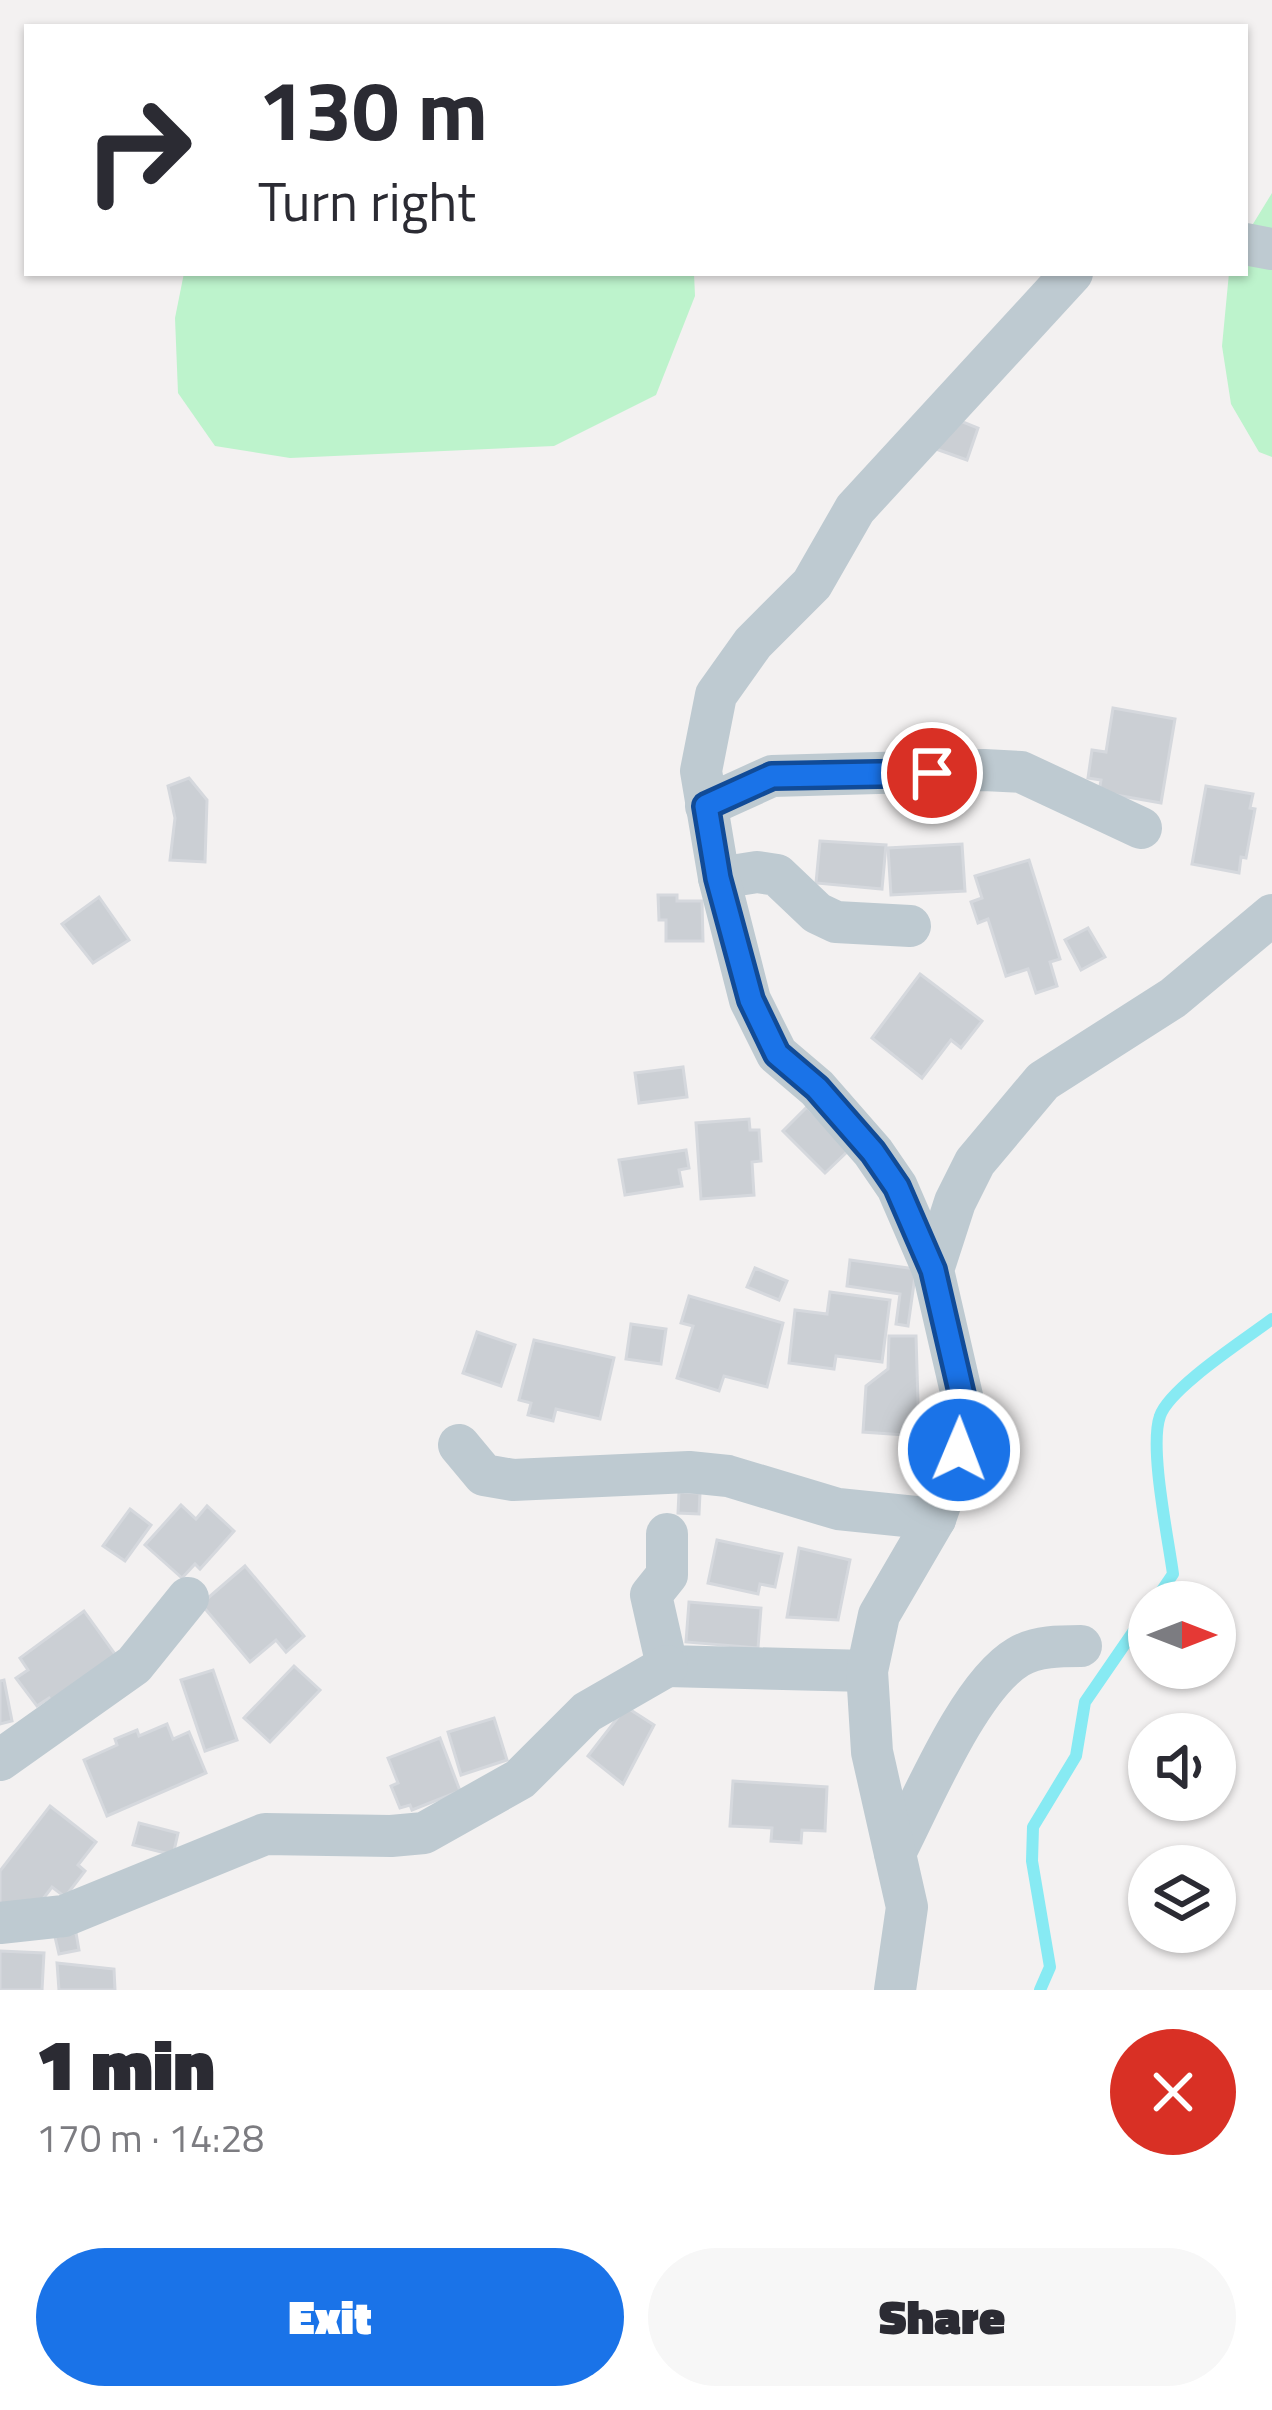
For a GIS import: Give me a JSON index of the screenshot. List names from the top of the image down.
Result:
{
  "north": "right",
  "page": {
    "turn": ["130 m", "Turn right"],
    "heading": ["1 min", "170 m · 14:28"],
    "buttons": ["Exit", "Share"]
  }
}
